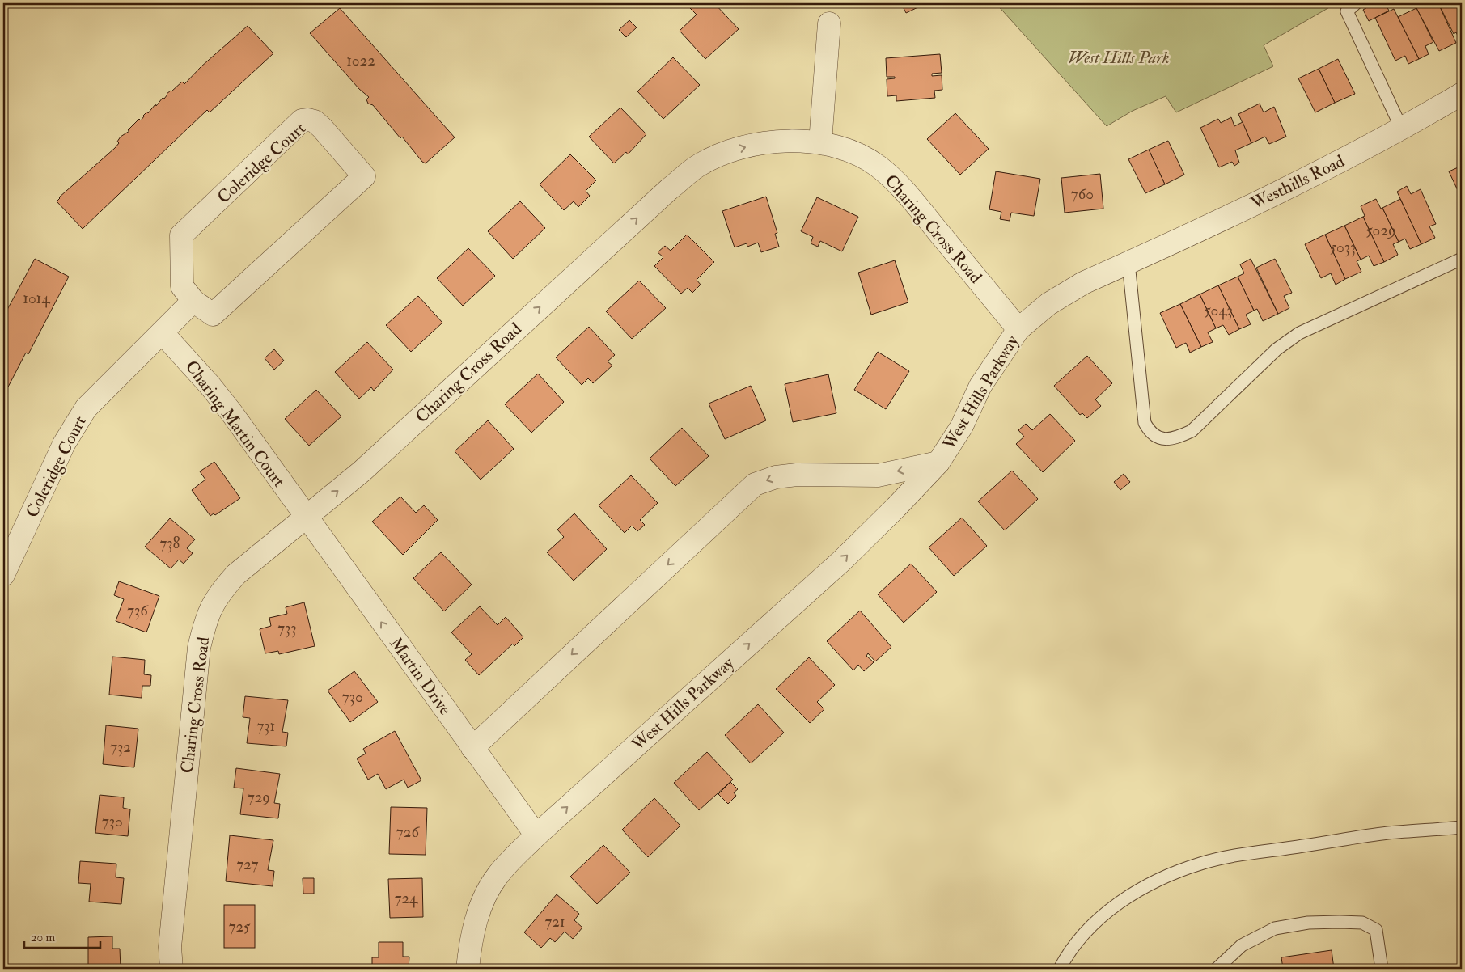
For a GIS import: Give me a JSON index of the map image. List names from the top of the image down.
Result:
{
  "streets": {
    "street": [
      "Coleridge Court",
      "Westhills Road",
      "Charing Cross Road",
      "West Hills Parkway",
      "Charing Martin Court",
      "Martin Drive"
    ]
  },
  "crossings": [
    ["Coleridge Court", "Charing Martin Court"],
    ["Westhills Road", "West Hills Parkway"],
    ["Charing Cross Road", "West Hills Parkway"],
    ["Charing Cross Road", "Charing Martin Court"],
    ["Charing Cross Road", "Martin Drive"],
    ["West Hills Parkway", "Martin Drive"],
    ["Charing Martin Court", "Martin Drive"]
  ],
  "one_way": ["Charing Cross Road", "Martin Drive"],
  "parks": ["West Hills Park"],
  "house_numbers": [
    "1022",
    "760",
    "5029",
    "5033",
    "1014",
    "5043",
    "738",
    "736",
    "733",
    "730",
    "731",
    "732",
    "729",
    "730",
    "726",
    "727",
    "724",
    "721",
    "725"
  ],
  "scale_bar": "20 m"
}
